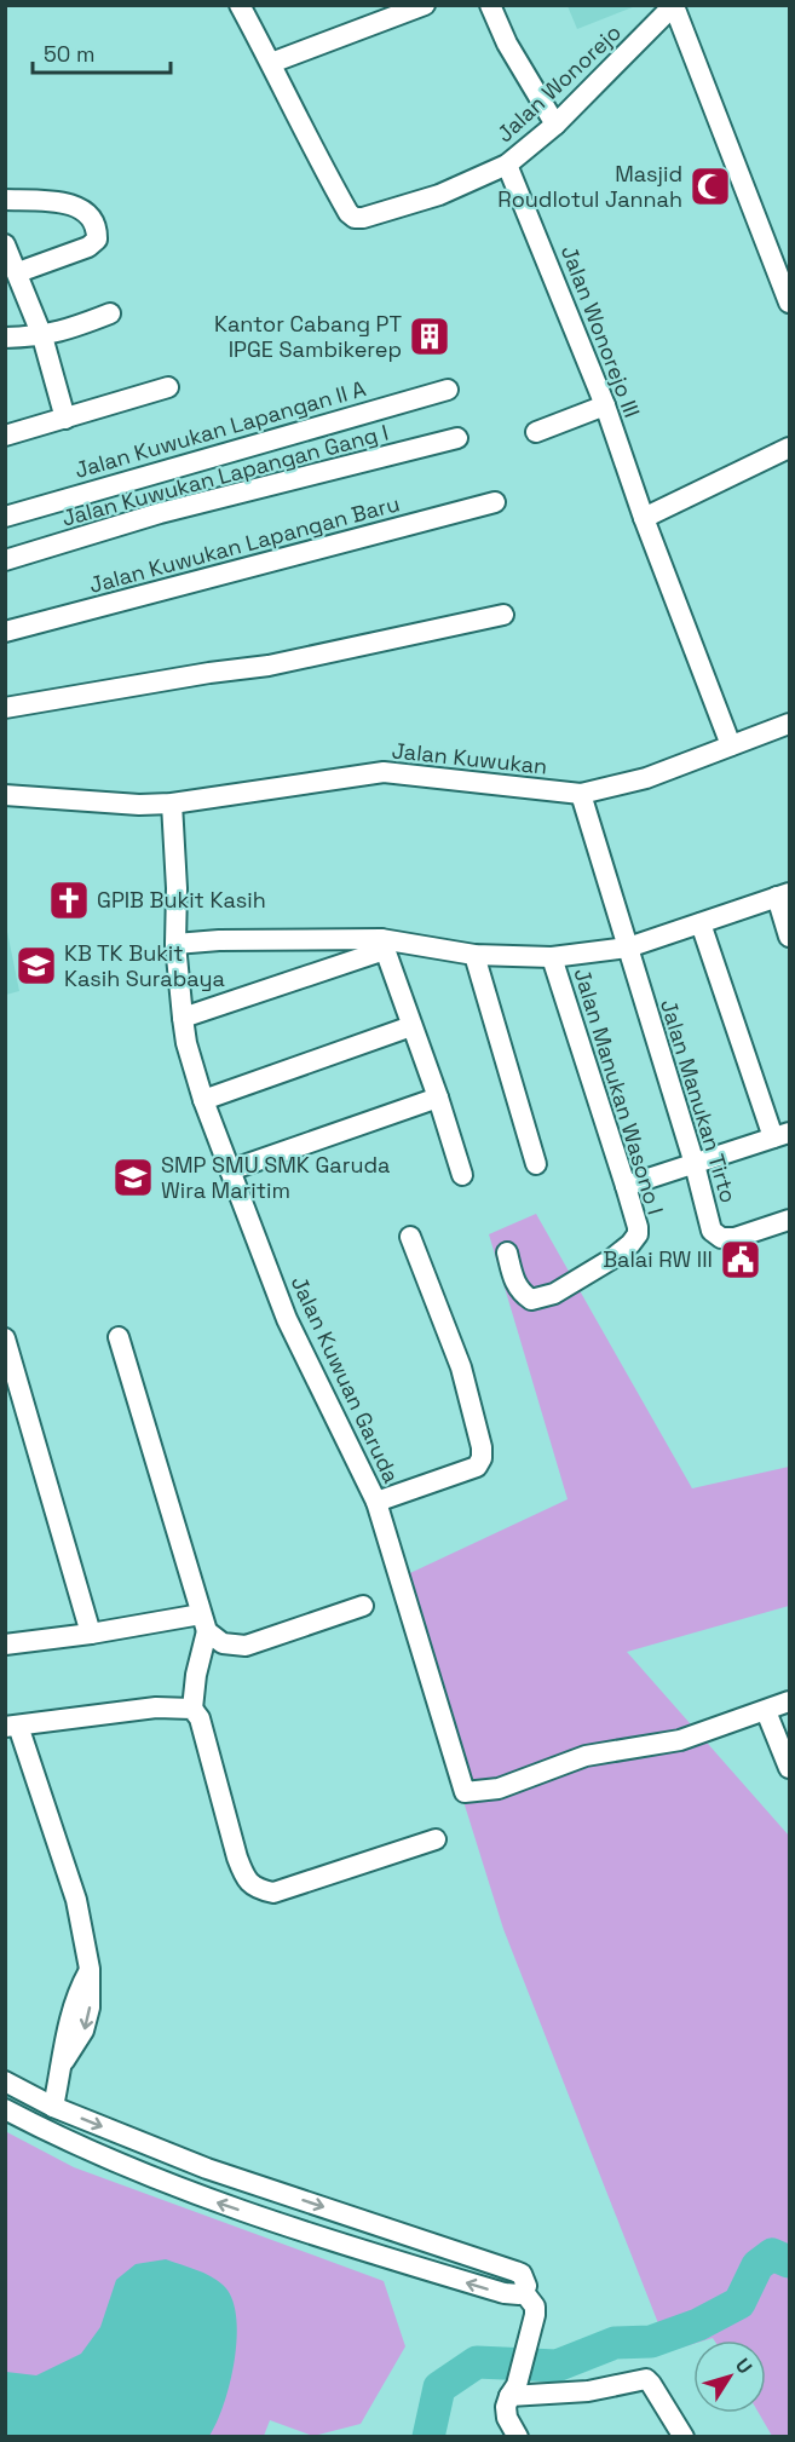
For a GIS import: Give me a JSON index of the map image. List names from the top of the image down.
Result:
{
  "streets": {
    "street": [
      "Jalan Wonorejo",
      "Jalan Wonorejo III",
      "Jalan Kuwukan Lapangan II A",
      "Jalan Kuwukan Lapangan Gang I",
      "Jalan Kuwukan Lapangan Baru",
      "Jalan Kuwukan",
      "Jalan Manukan Wasono I",
      "Jalan Manukan Tirto",
      "Jalan Kuwuan Garuda"
    ]
  },
  "crossings": [
    ["Jalan Wonorejo", "Jalan Wonorejo III"],
    ["Jalan Wonorejo III", "Jalan Kuwukan"],
    ["Jalan Kuwukan", "Jalan Manukan Tirto"],
    ["Jalan Kuwukan", "Jalan Kuwuan Garuda"]
  ],
  "places": {
    "mosque": ["Masjid Roudlotul Jannah"],
    "building": ["Kantor Cabang PT IPGE Sambikerep"],
    "church": ["GPIB Bukit Kasih"],
    "school or university": ["KB TK Bukit Kasih Surabaya", "SMP SMU SMK Garuda Wira Maritim"],
    "public building": ["Balai RW III"]
  },
  "scale_bar": "50 m",
  "north": "top right"
}
